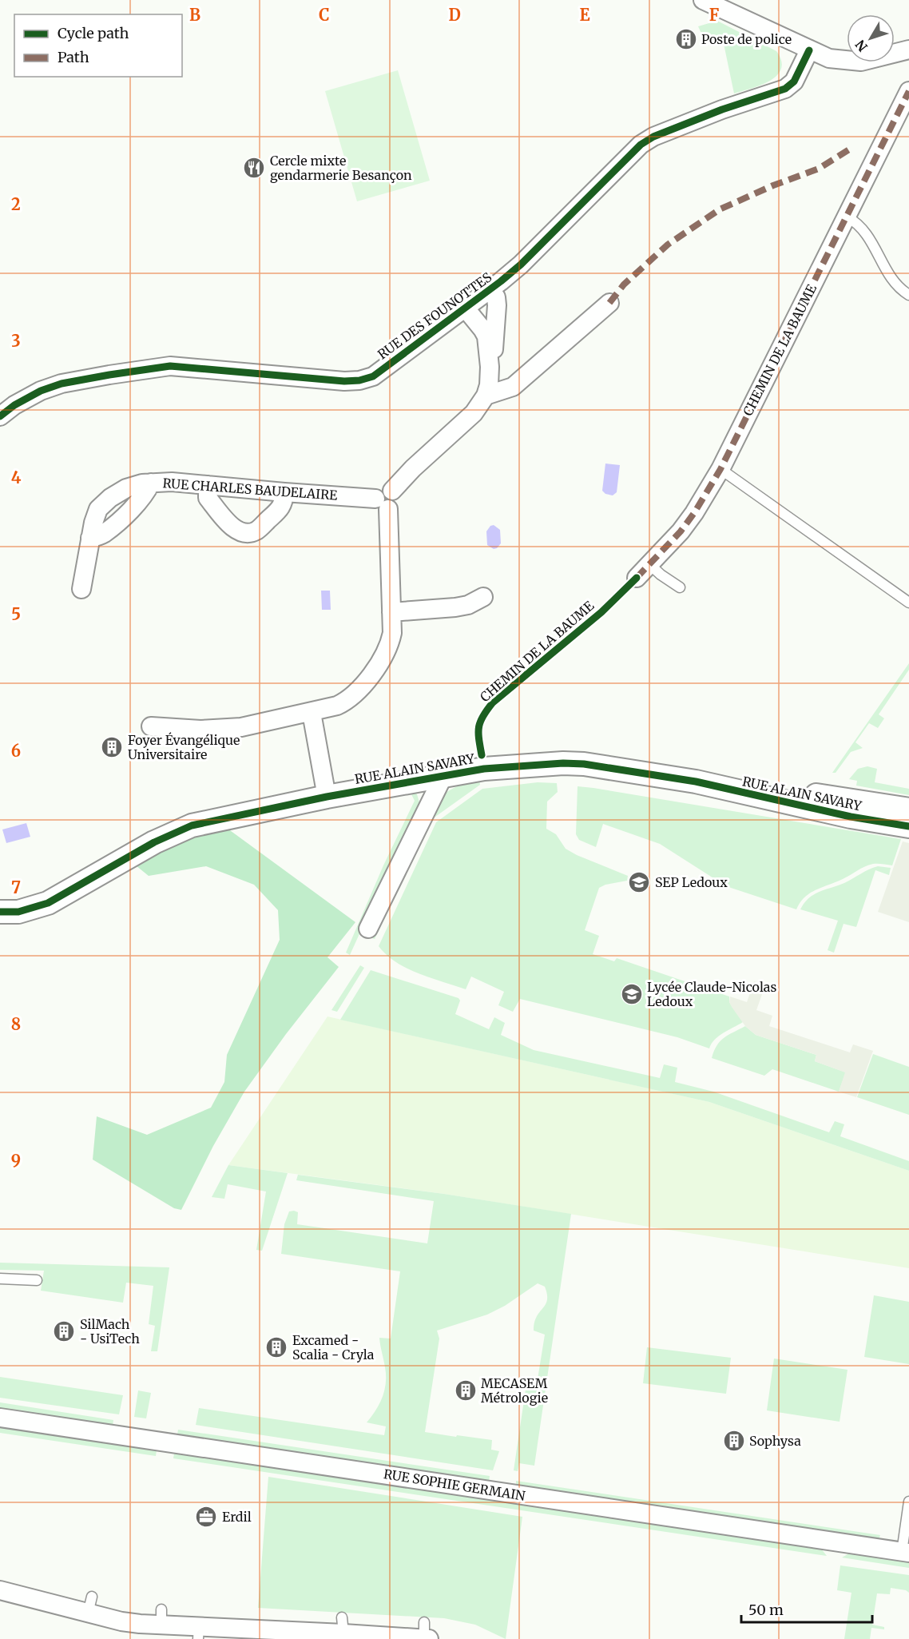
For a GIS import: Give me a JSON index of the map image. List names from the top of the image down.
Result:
{
  "streets": {
    "street": [
      "RUE DES FOUNOTTES",
      "CHEMIN DE LA BAUME",
      "RUE CHARLES BAUDELAIRE",
      "RUE ALAIN SAVARY",
      "RUE SOPHIE GERMAIN"
    ]
  },
  "places": {
    "building": [
      "Poste de police",
      "Foyer Évangélique Universitaire",
      "SilMach - UsiTech",
      "Excamed - Scalia - Cryla",
      "MECASEM Métrologie",
      "Sophysa"
    ],
    "restaurant": ["Cercle mixte gendarmerie Besançon"],
    "school or university": ["SEP Ledoux", "Lycée Claude-Nicolas Ledoux"],
    "office": ["Erdil"]
  },
  "legend": ["Cycle path", "Path"],
  "scale_bar": "50 m",
  "north": "bottom left",
  "grid": {
    "columns": [
      "B",
      "C",
      "D",
      "E",
      "F"
    ],
    "rows": [
      "2",
      "3",
      "4",
      "5",
      "6",
      "7",
      "8",
      "9"
    ]
  }
}
